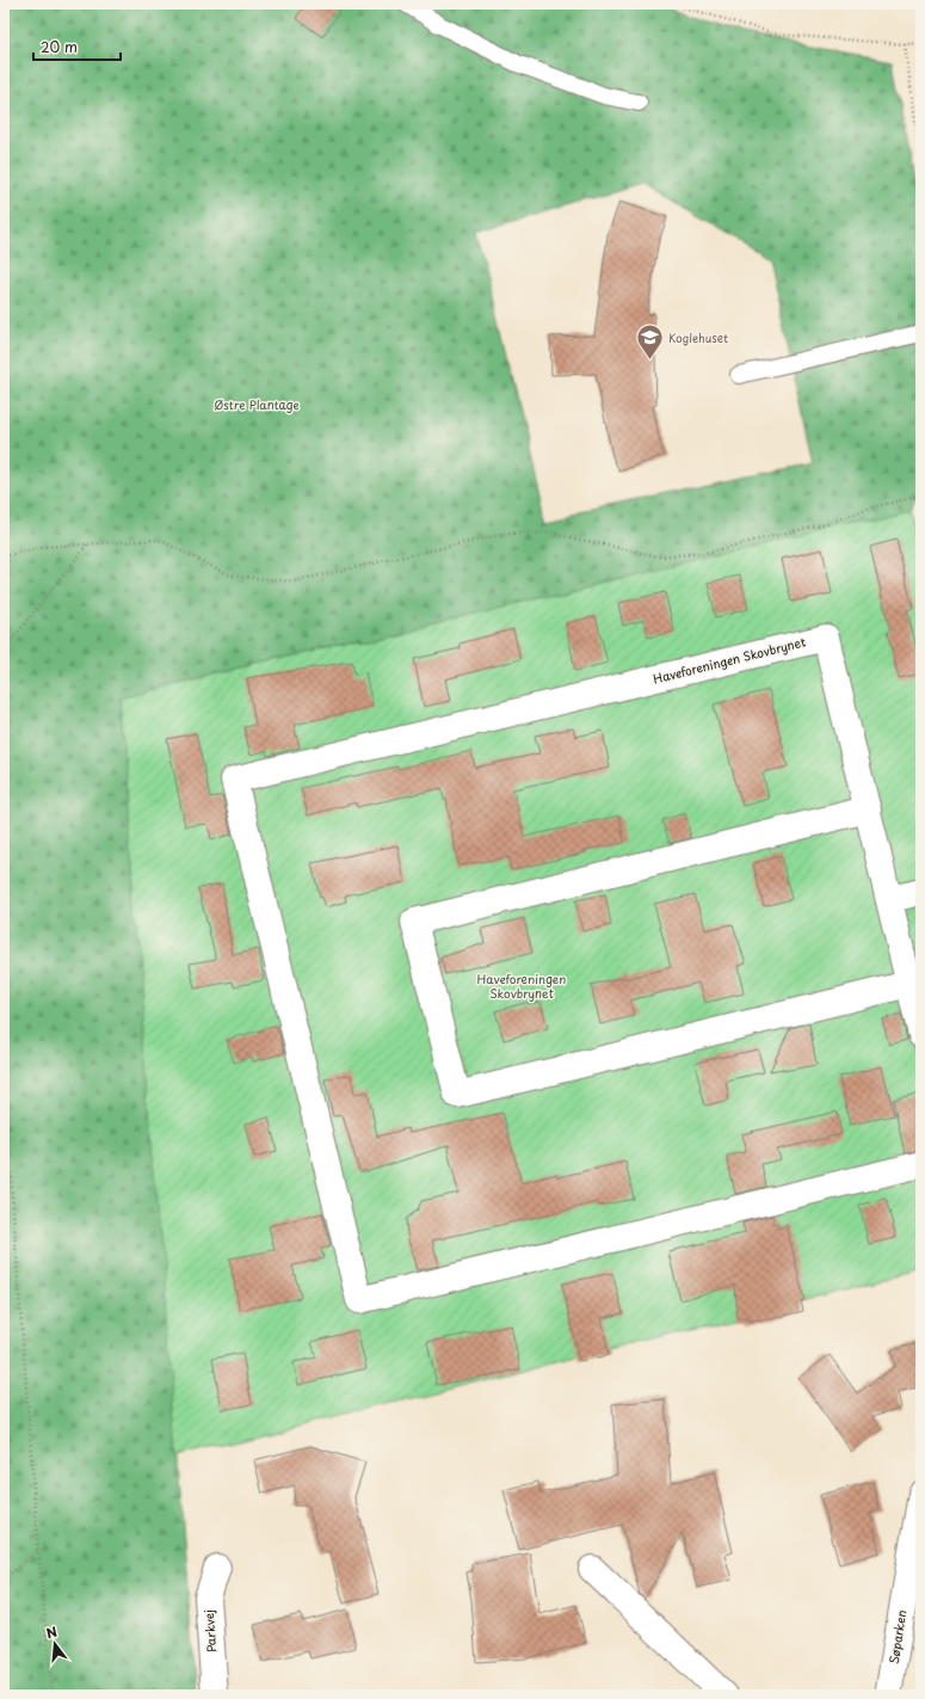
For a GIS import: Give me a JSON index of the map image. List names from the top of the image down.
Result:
{
  "streets": {
    "street": ["Haveforeningen Skovbrynet", "Parkvej", "Søparken"]
  },
  "parks": ["Østre Plantage", "Haveforeningen Skovbrynet"],
  "places": {
    "school or university": ["Koglehuset"]
  },
  "scale_bar": "20 m",
  "north": "top"
}
